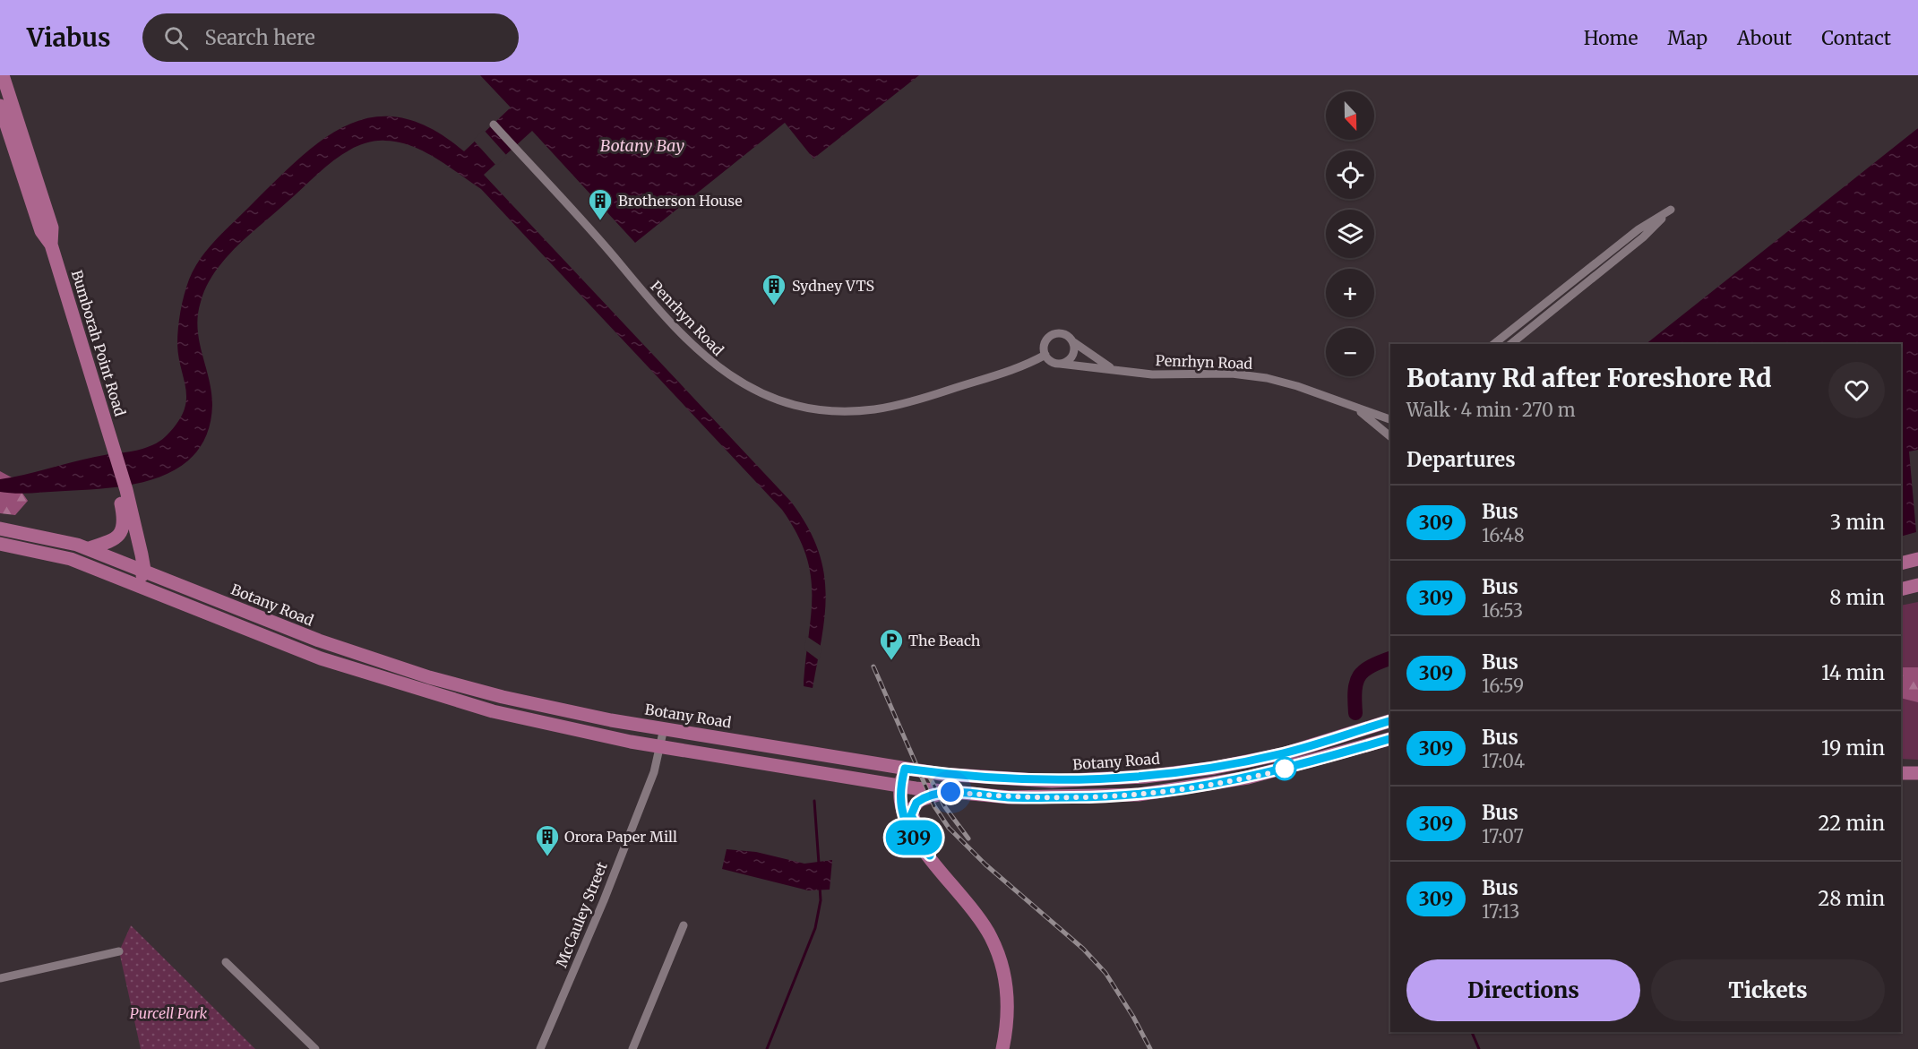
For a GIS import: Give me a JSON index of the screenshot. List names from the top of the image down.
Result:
{
  "streets": {
    "main road": ["Bumborah Point Road", "Botany Road"],
    "street": ["Penrhyn Road", "McCauley Street"]
  },
  "crossings": [
    ["Bumborah Point Road", "Botany Road"],
    ["Botany Road", "McCauley Street"]
  ],
  "water": ["Botany Bay"],
  "parks": ["Purcell Park"],
  "places": {
    "building": ["Brotherson House", "Sydney VTS", "Orora Paper Mill"],
    "parking": ["The Beach"]
  },
  "lines": ["bus line 309"],
  "north": "bottom",
  "page": {
    "header": "Viabus",
    "search": "Search here",
    "nav": [
      "Home",
      "Map",
      "About",
      "Contact"
    ],
    "on_map": "309",
    "map_buttons": ["+", "−"],
    "heading": [
      ["Botany Rd after Foreshore Rd", "Walk · 4 min · 270 m"],
      "Departures"
    ],
    "list": [
      {
        "mark": "309",
        "name": "Bus",
        "note": "16:48",
        "value": "3 min"
      },
      {
        "mark": "309",
        "name": "Bus",
        "note": "16:53",
        "value": "8 min"
      },
      {
        "mark": "309",
        "name": "Bus",
        "note": "16:59",
        "value": "14 min"
      },
      {
        "mark": "309",
        "name": "Bus",
        "note": "17:04",
        "value": "19 min"
      },
      {
        "mark": "309",
        "name": "Bus",
        "note": "17:07",
        "value": "22 min"
      },
      {
        "mark": "309",
        "name": "Bus",
        "note": "17:13",
        "value": "28 min"
      }
    ],
    "buttons": ["Directions", "Tickets"]
  }
}
